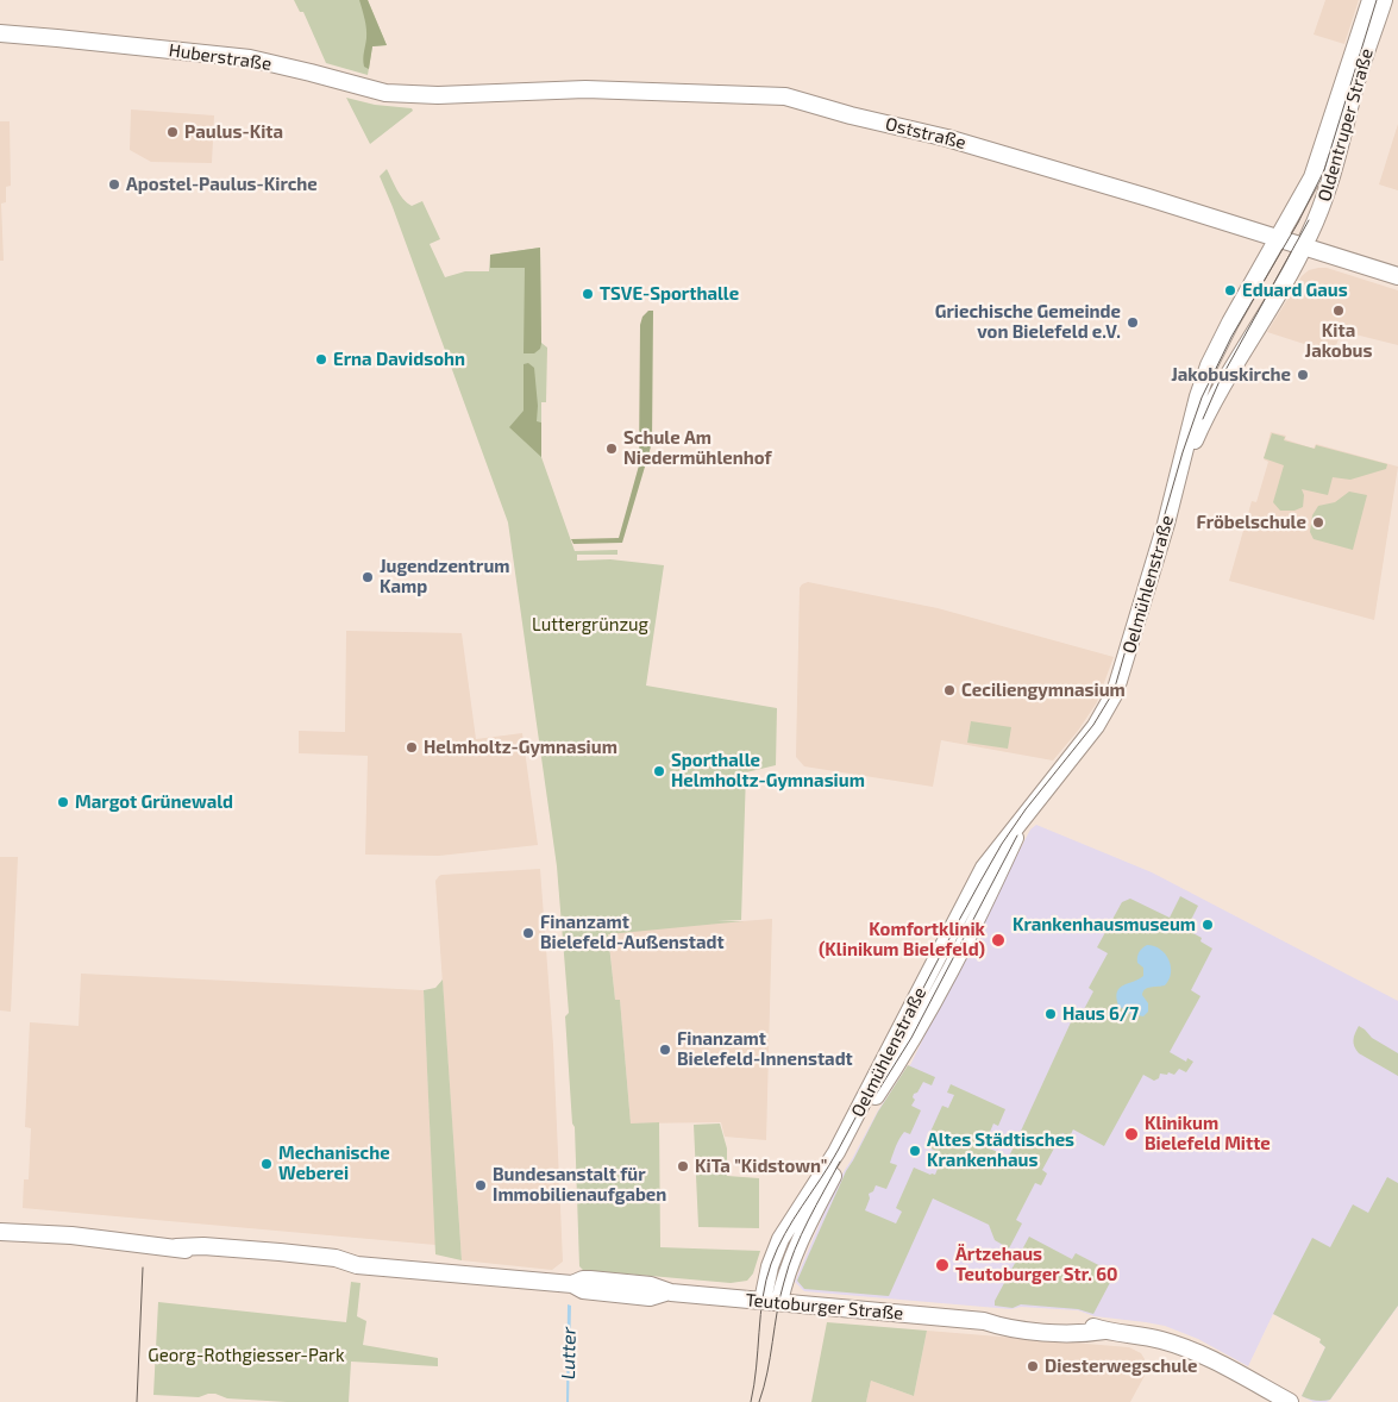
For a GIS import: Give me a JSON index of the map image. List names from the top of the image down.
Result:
{
  "streets": {
    "street": [
      "Huberstraße",
      "Oldentruper Straße",
      "Oststraße",
      "Oelmühlenstraße",
      "Teutoburger Straße"
    ]
  },
  "crossings": [
    ["Huberstraße", "Oststraße"],
    ["Oldentruper Straße", "Oststraße"],
    ["Oldentruper Straße", "Oelmühlenstraße"],
    ["Oststraße", "Oelmühlenstraße"],
    ["Oelmühlenstraße", "Teutoburger Straße"]
  ],
  "water": ["Lutter"],
  "parks": ["Luttergrünzug", "Georg-Rothgiesser-Park"],
  "places": [
    "Paulus-Kita",
    "Apostel-Paulus-Kirche",
    "Eduard Gaus",
    "TSVE-Sporthalle",
    "Kita Jakobus",
    "Griechische Gemeinde von Bielefeld e.V.",
    "Erna Davidsohn",
    "Jakobuskirche",
    "Schule Am Niedermühlenhof",
    "Fröbelschule",
    "Jugendzentrum Kamp",
    "Ceciliengymnasium",
    "Helmholtz-Gymnasium",
    "Sporthalle Helmholtz-Gymnasium",
    "Margot Grünewald",
    "Krankenhausmuseum",
    "Finanzamt Bielefeld-Außenstadt",
    "Komfortklinik (Klinikum Bielefeld)",
    "Haus 6/7",
    "Finanzamt Bielefeld-Innenstadt",
    "Klinikum Bielefeld Mitte",
    "Altes Städtisches Krankenhaus",
    "Mechanische Weberei",
    "KiTa \"Kidstown\"",
    "Bundesanstalt für Immobilienaufgaben",
    "Ärtzehaus Teutoburger Str. 60",
    "Diesterwegschule"
  ]
}
